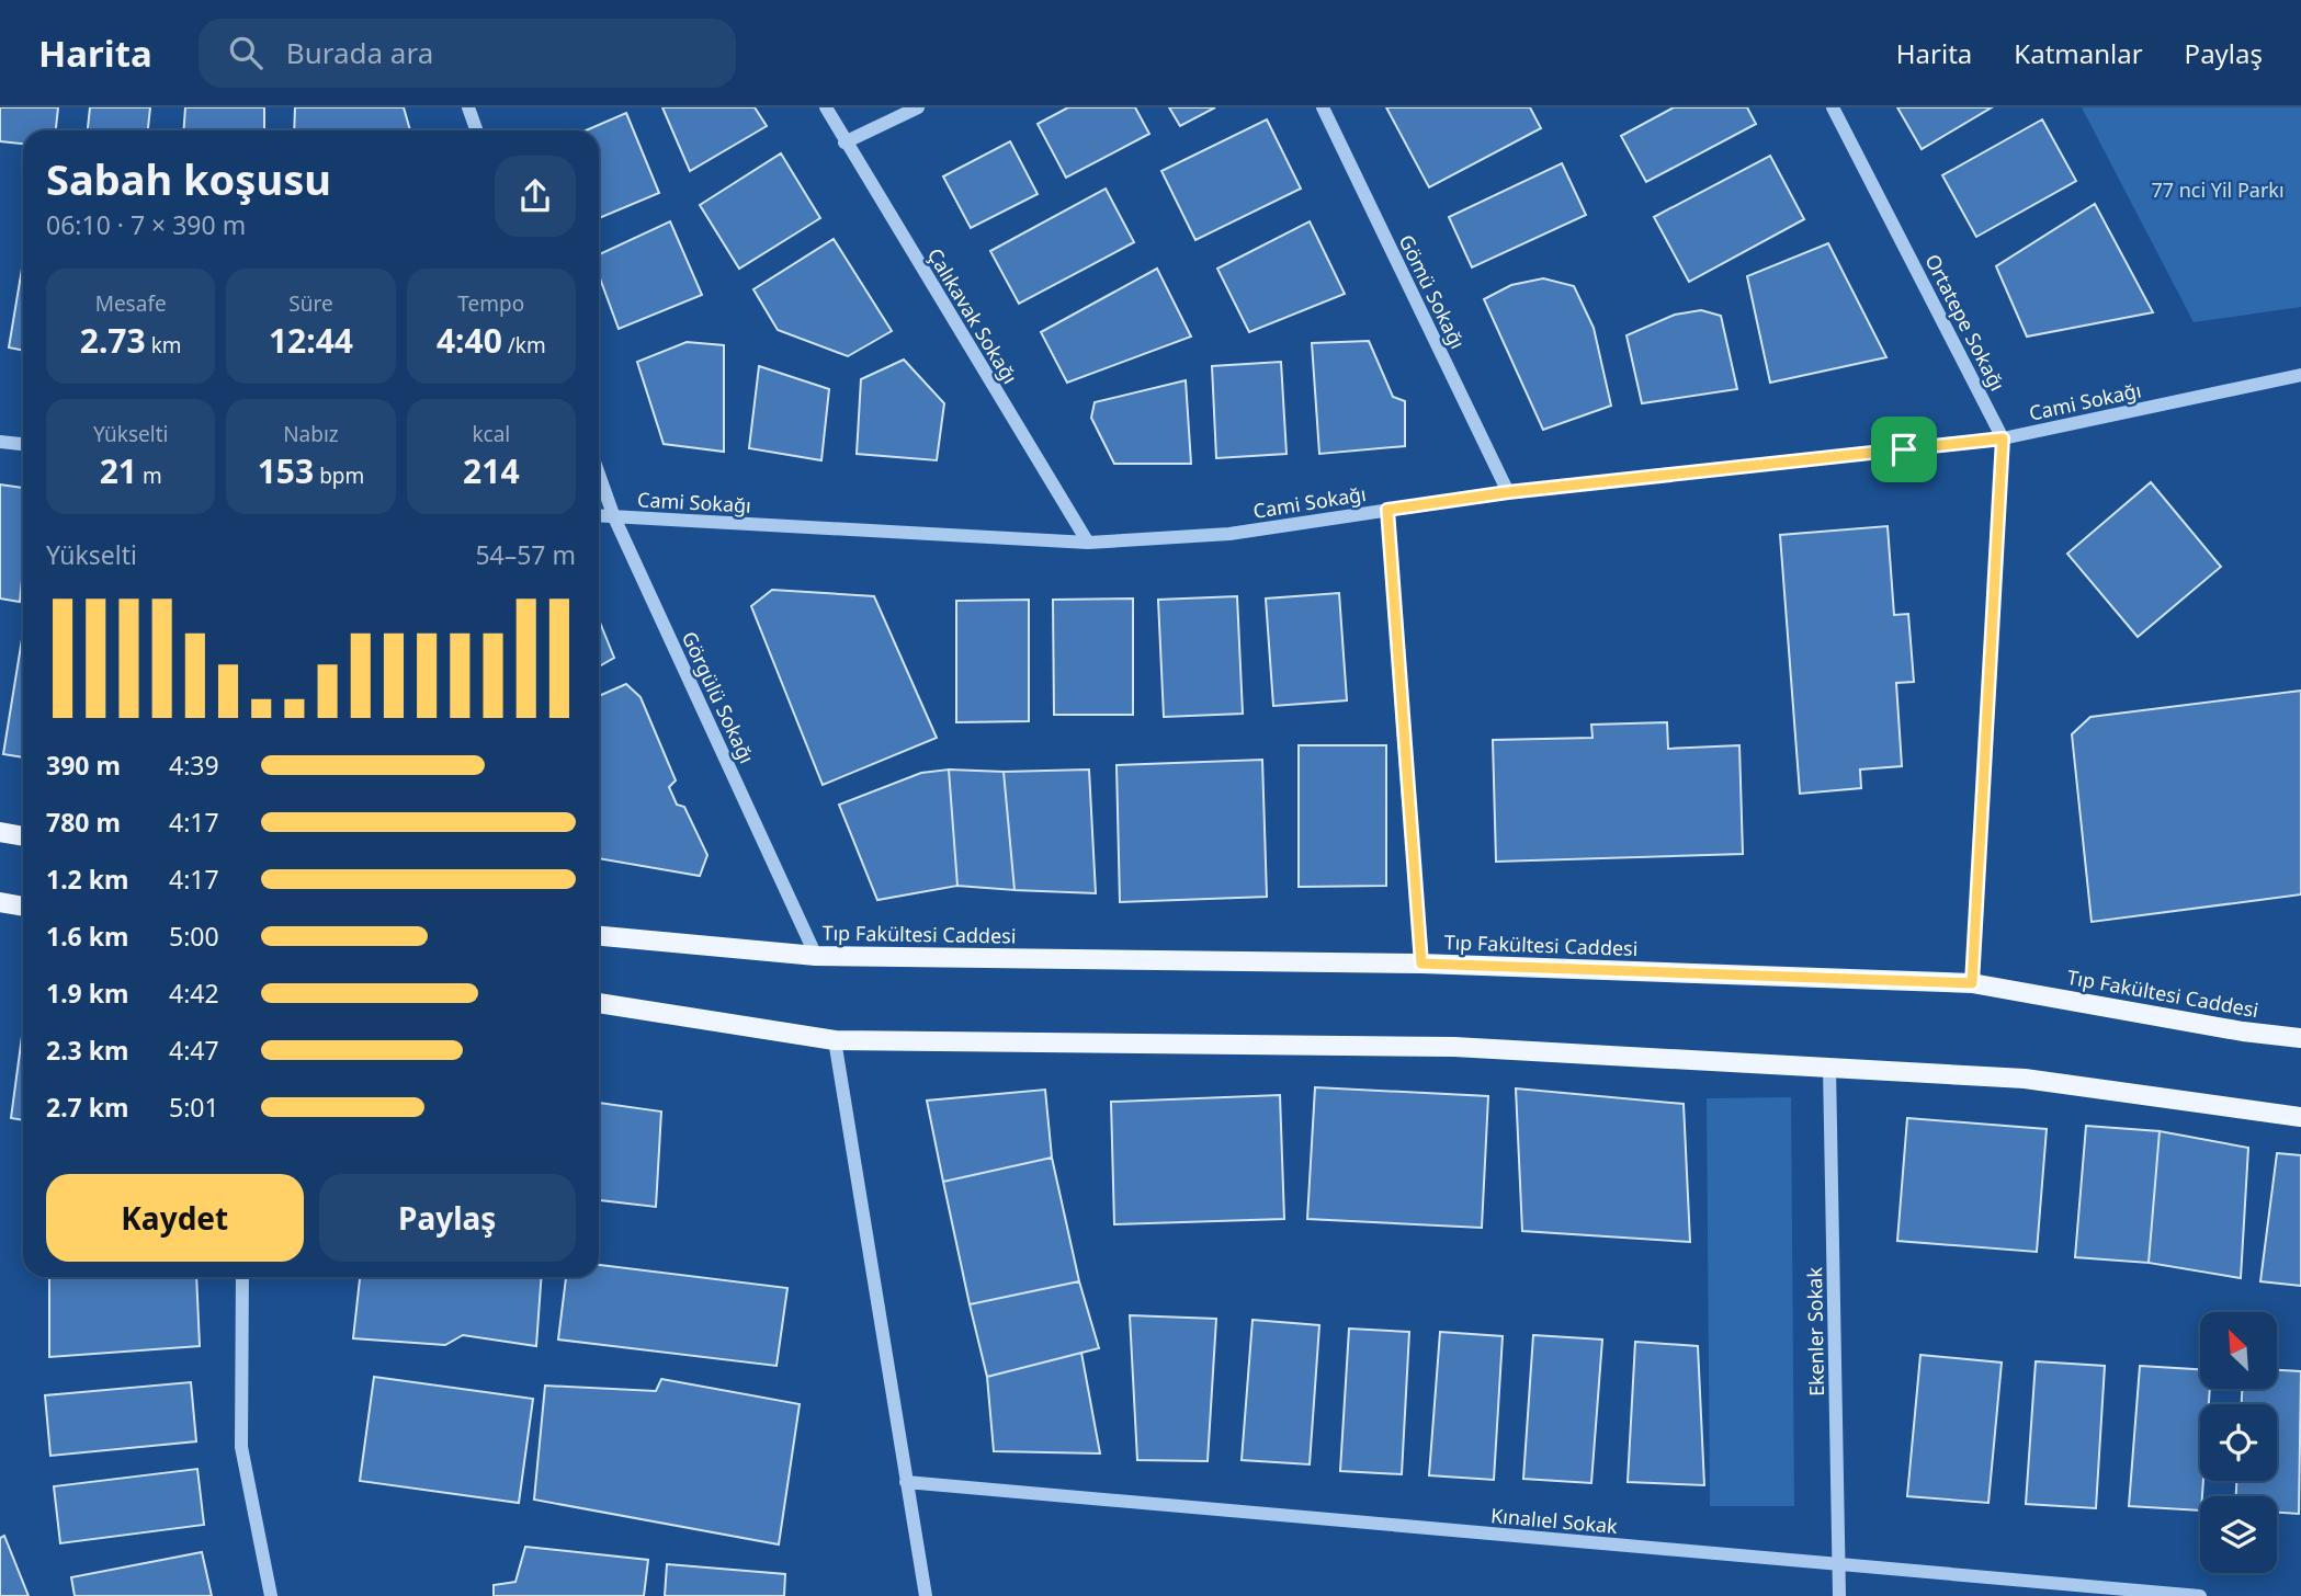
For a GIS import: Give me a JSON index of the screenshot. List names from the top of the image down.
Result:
{
  "streets": {
    "main road": ["Tıp Fakültesi Caddesi"],
    "street": [
      "Gömü Sokağı",
      "Çalıkavak Sokağı",
      "Ortatepe Sokağı",
      "Cami Sokağı",
      "Görgülü Sokağı",
      "Ekenler Sokak",
      "Kınalıel Sokak"
    ]
  },
  "crossings": [
    ["Gömü Sokağı", "Cami Sokağı"],
    ["Çalıkavak Sokağı", "Cami Sokağı"],
    ["Ortatepe Sokağı", "Cami Sokağı"],
    ["Cami Sokağı", "Görgülü Sokağı"],
    ["Görgülü Sokağı", "Tıp Fakültesi Caddesi"],
    ["Ekenler Sokak", "Kınalıel Sokak"]
  ],
  "parks": ["77 nci Yil Parkı"],
  "north": "top left",
  "page": {
    "header": "Harita",
    "search": "Burada ara",
    "nav": ["Harita", "Katmanlar", "Paylaş"],
    "heading": ["Sabah koşusu", "06:10 · 7 × 390 m"],
    "stats": [
      ["Mesafe", "2.73 km"],
      ["Süre", "12:44"],
      ["Tempo", "4:40 /km"],
      ["Yükselti", "21 m"],
      ["Nabız", "153 bpm"],
      ["kcal", "214"]
    ],
    "chart": ["Yükselti", "54–57 m"],
    "list": [
      {
        "name": "390 m",
        "note": "4:39"
      },
      {
        "name": "780 m",
        "note": "4:17"
      },
      {
        "name": "1.2 km",
        "note": "4:17"
      },
      {
        "name": "1.6 km",
        "note": "5:00"
      },
      {
        "name": "1.9 km",
        "note": "4:42"
      },
      {
        "name": "2.3 km",
        "note": "4:47"
      },
      {
        "name": "2.7 km",
        "note": "5:01"
      }
    ],
    "buttons": ["Kaydet", "Paylaş"]
  }
}
